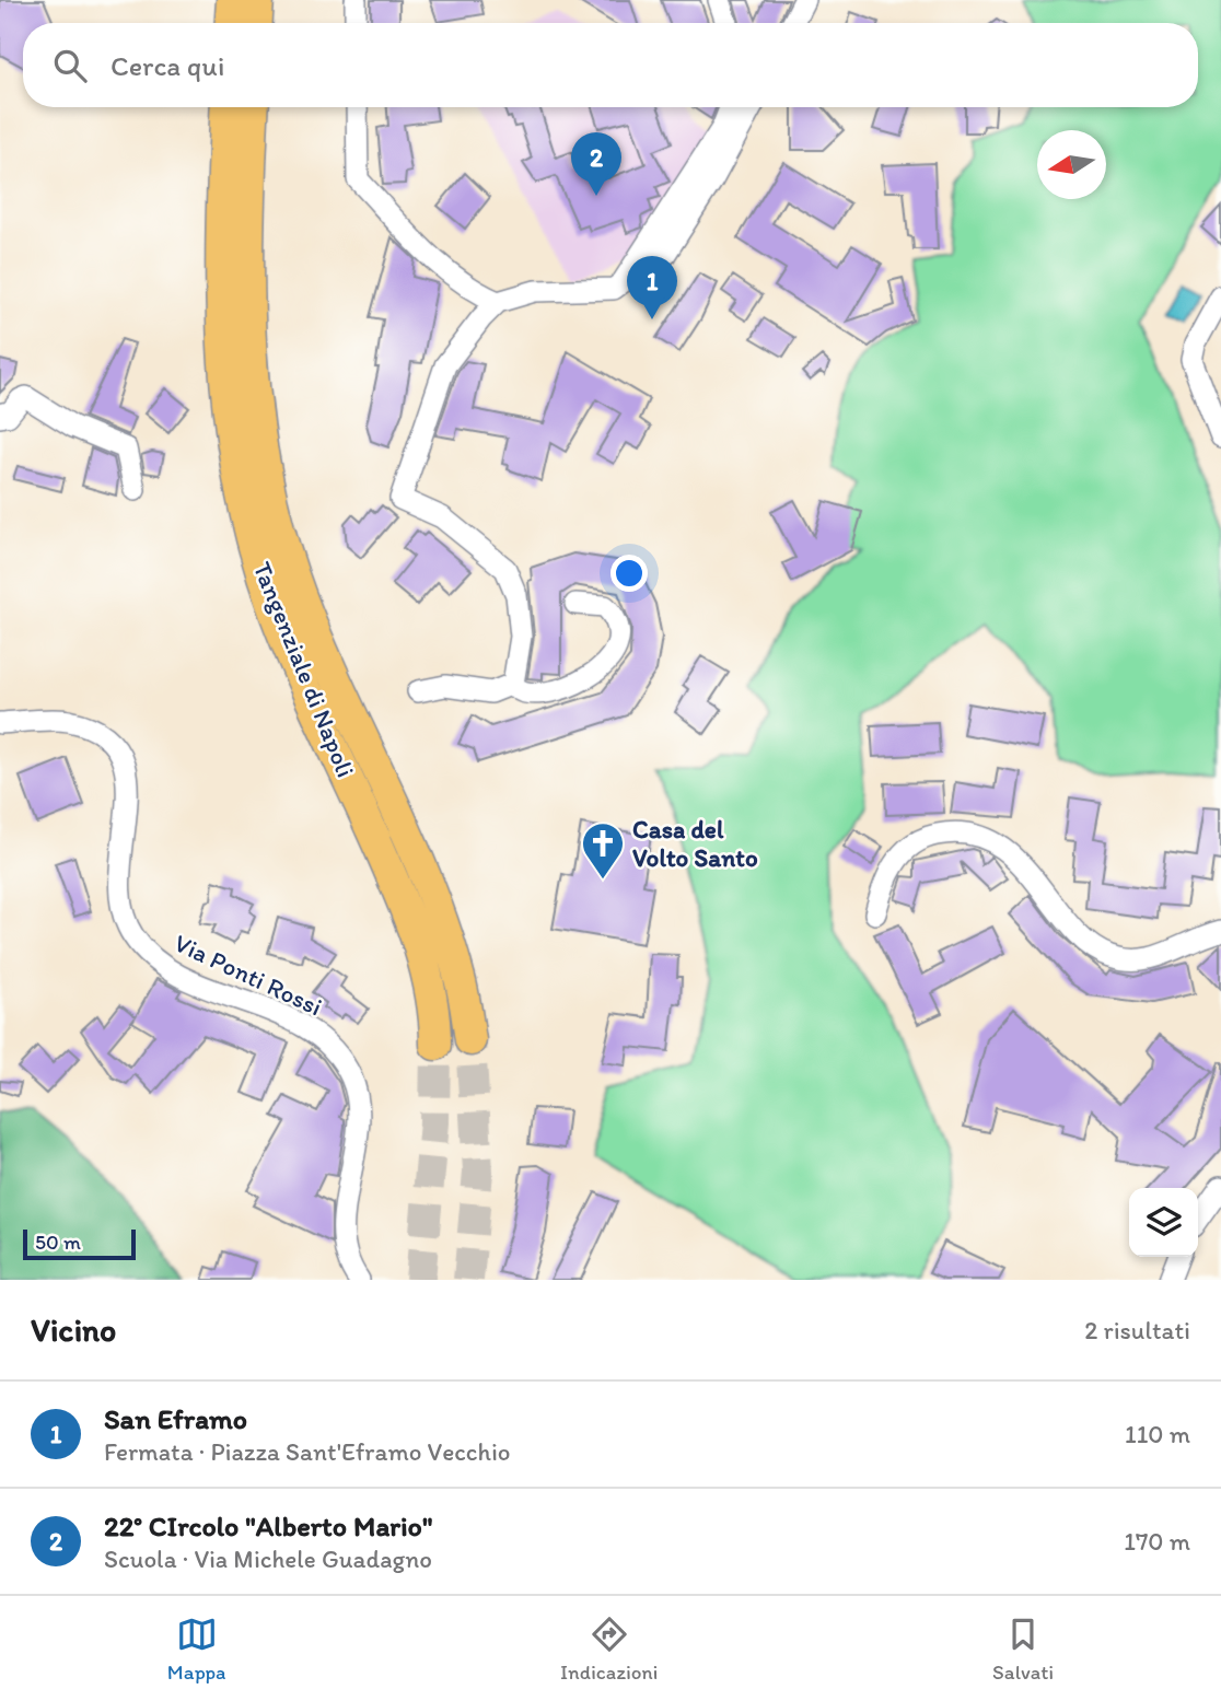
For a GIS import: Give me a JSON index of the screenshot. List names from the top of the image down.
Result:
{
  "streets": {
    "highway": ["Tangenziale di Napoli"],
    "street": ["Via Ponti Rossi"]
  },
  "places": {
    "church": ["Casa del Volto Santo"]
  },
  "scale_bar": "50 m",
  "north": "left",
  "page": {
    "search": "Cerca qui",
    "pins": ["2", "1"],
    "scale": "50 m",
    "heading": ["Vicino", "2 risultati"],
    "list": [
      {
        "mark": "1",
        "name": "San Eframo",
        "note": "Fermata · Piazza Sant'Eframo Vecchio",
        "value": "110 m"
      },
      {
        "mark": "2",
        "name": "22° CIrcolo \"Alberto Mario\"",
        "note": "Scuola · Via Michele Guadagno",
        "value": "170 m"
      }
    ],
    "nav": ["Mappa", "Indicazioni", "Salvati"]
  }
}
